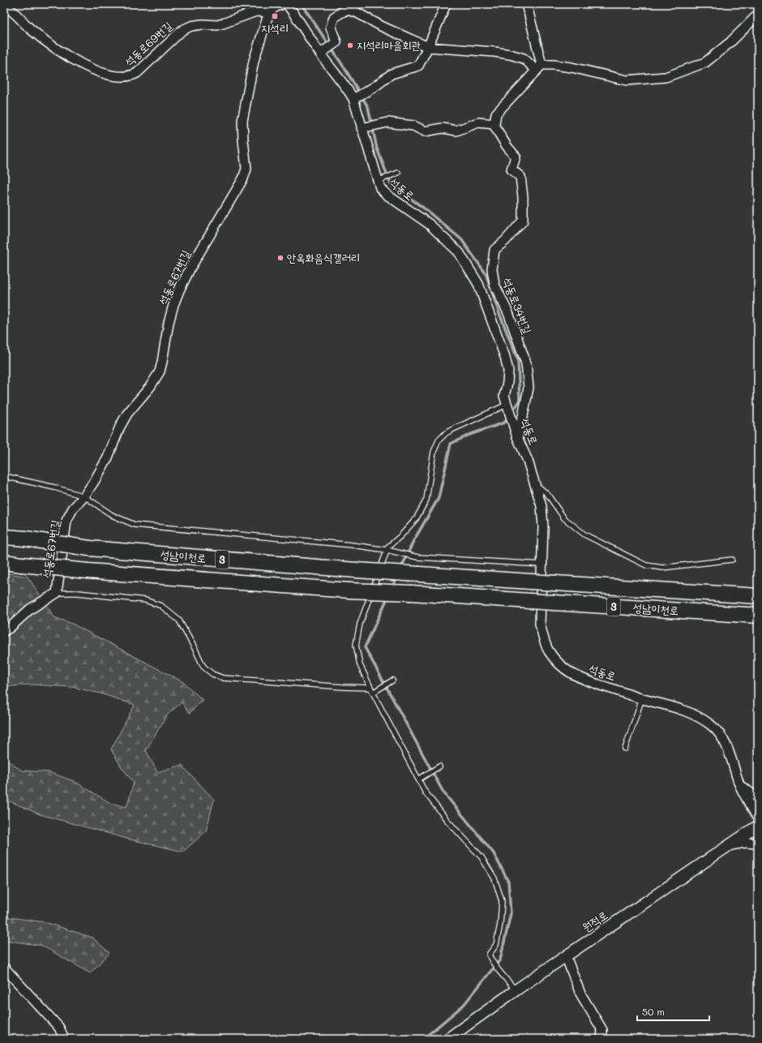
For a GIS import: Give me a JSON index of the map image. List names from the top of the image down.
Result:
{
  "streets": {
    "highway": ["성남이천로", "3"],
    "street": [
      "석동로69번길",
      "석동로",
      "석동로67번길",
      "석동로34번길",
      "원적로"
    ]
  },
  "crossings": [
    ["석동로69번길", "석동로67번길"],
    ["석동로", "석동로34번길"]
  ],
  "places": {
    "transit": ["지석리"],
    "other": ["지석리마을회관", "안옥화음식갤러리"]
  },
  "scale_bar": "50 m"
}
